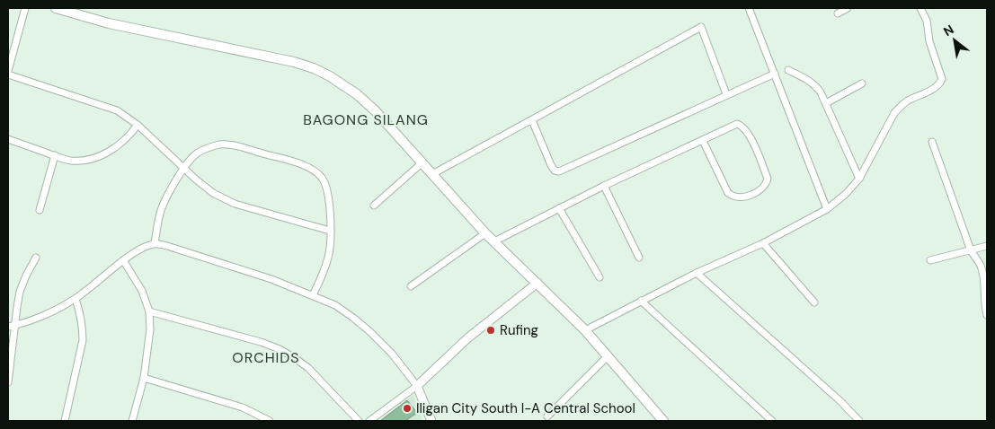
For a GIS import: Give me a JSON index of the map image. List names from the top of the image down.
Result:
{
  "districts": ["BAGONG SILANG", "ORCHIDS"],
  "places": ["Rufing", "Iligan City South I-A Central School"],
  "north": "top left"
}
